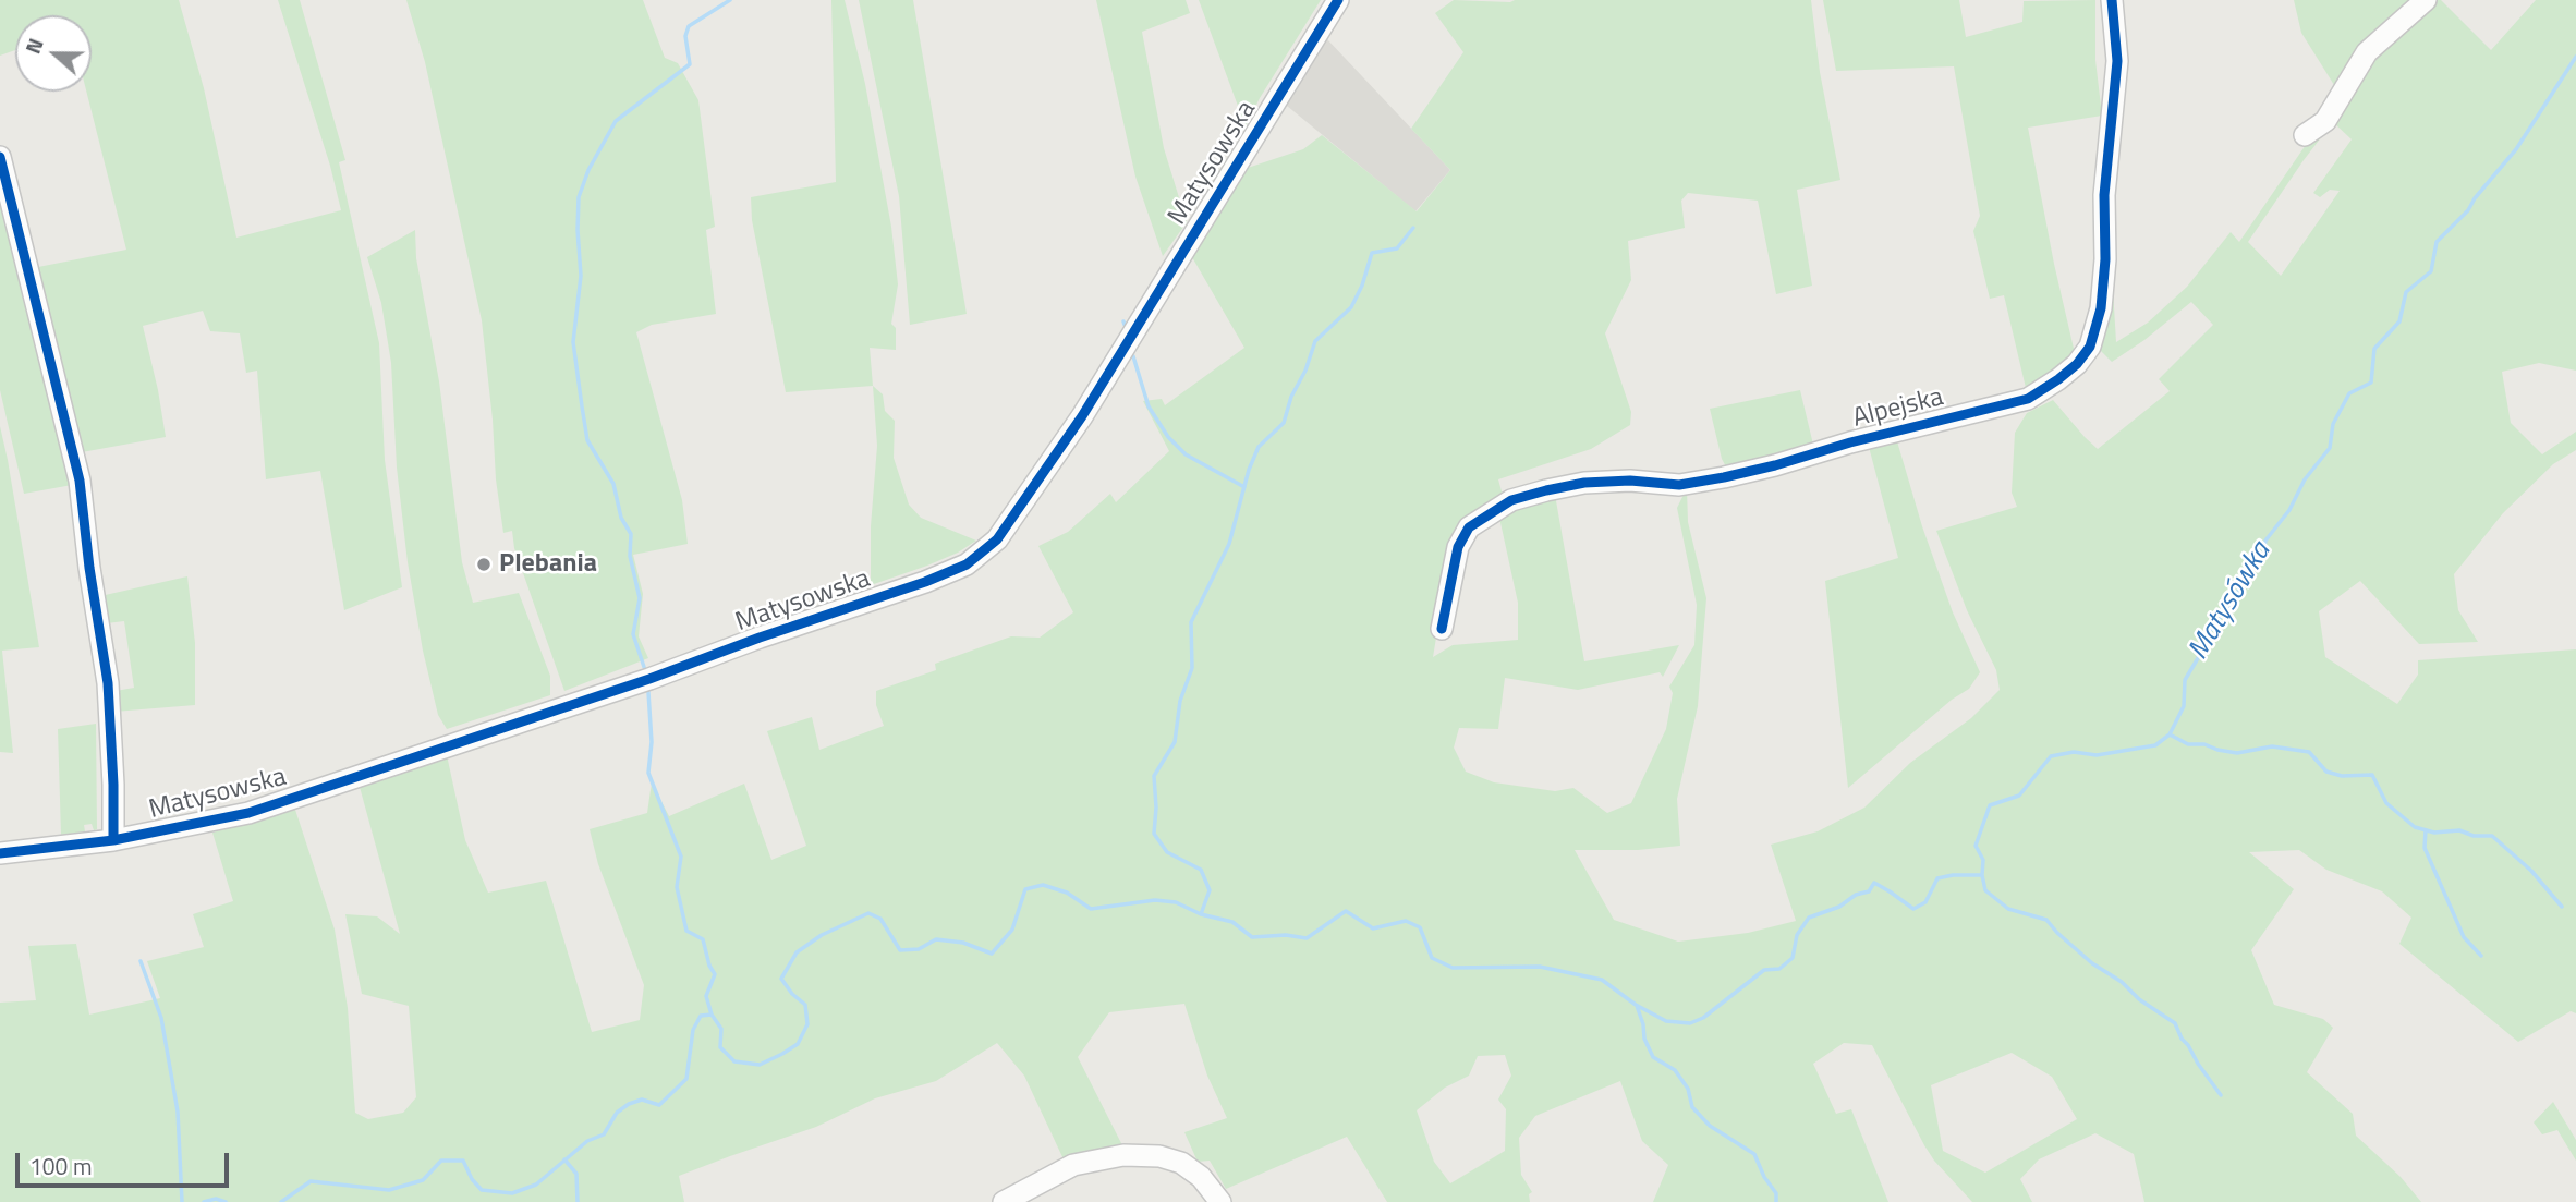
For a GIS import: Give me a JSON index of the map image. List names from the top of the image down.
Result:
{
  "streets": {
    "street": ["Matysowska", "Alpejska"]
  },
  "water": ["Matysówka"],
  "places": ["Plebania"],
  "scale_bar": "100 m",
  "north": "left"
}
